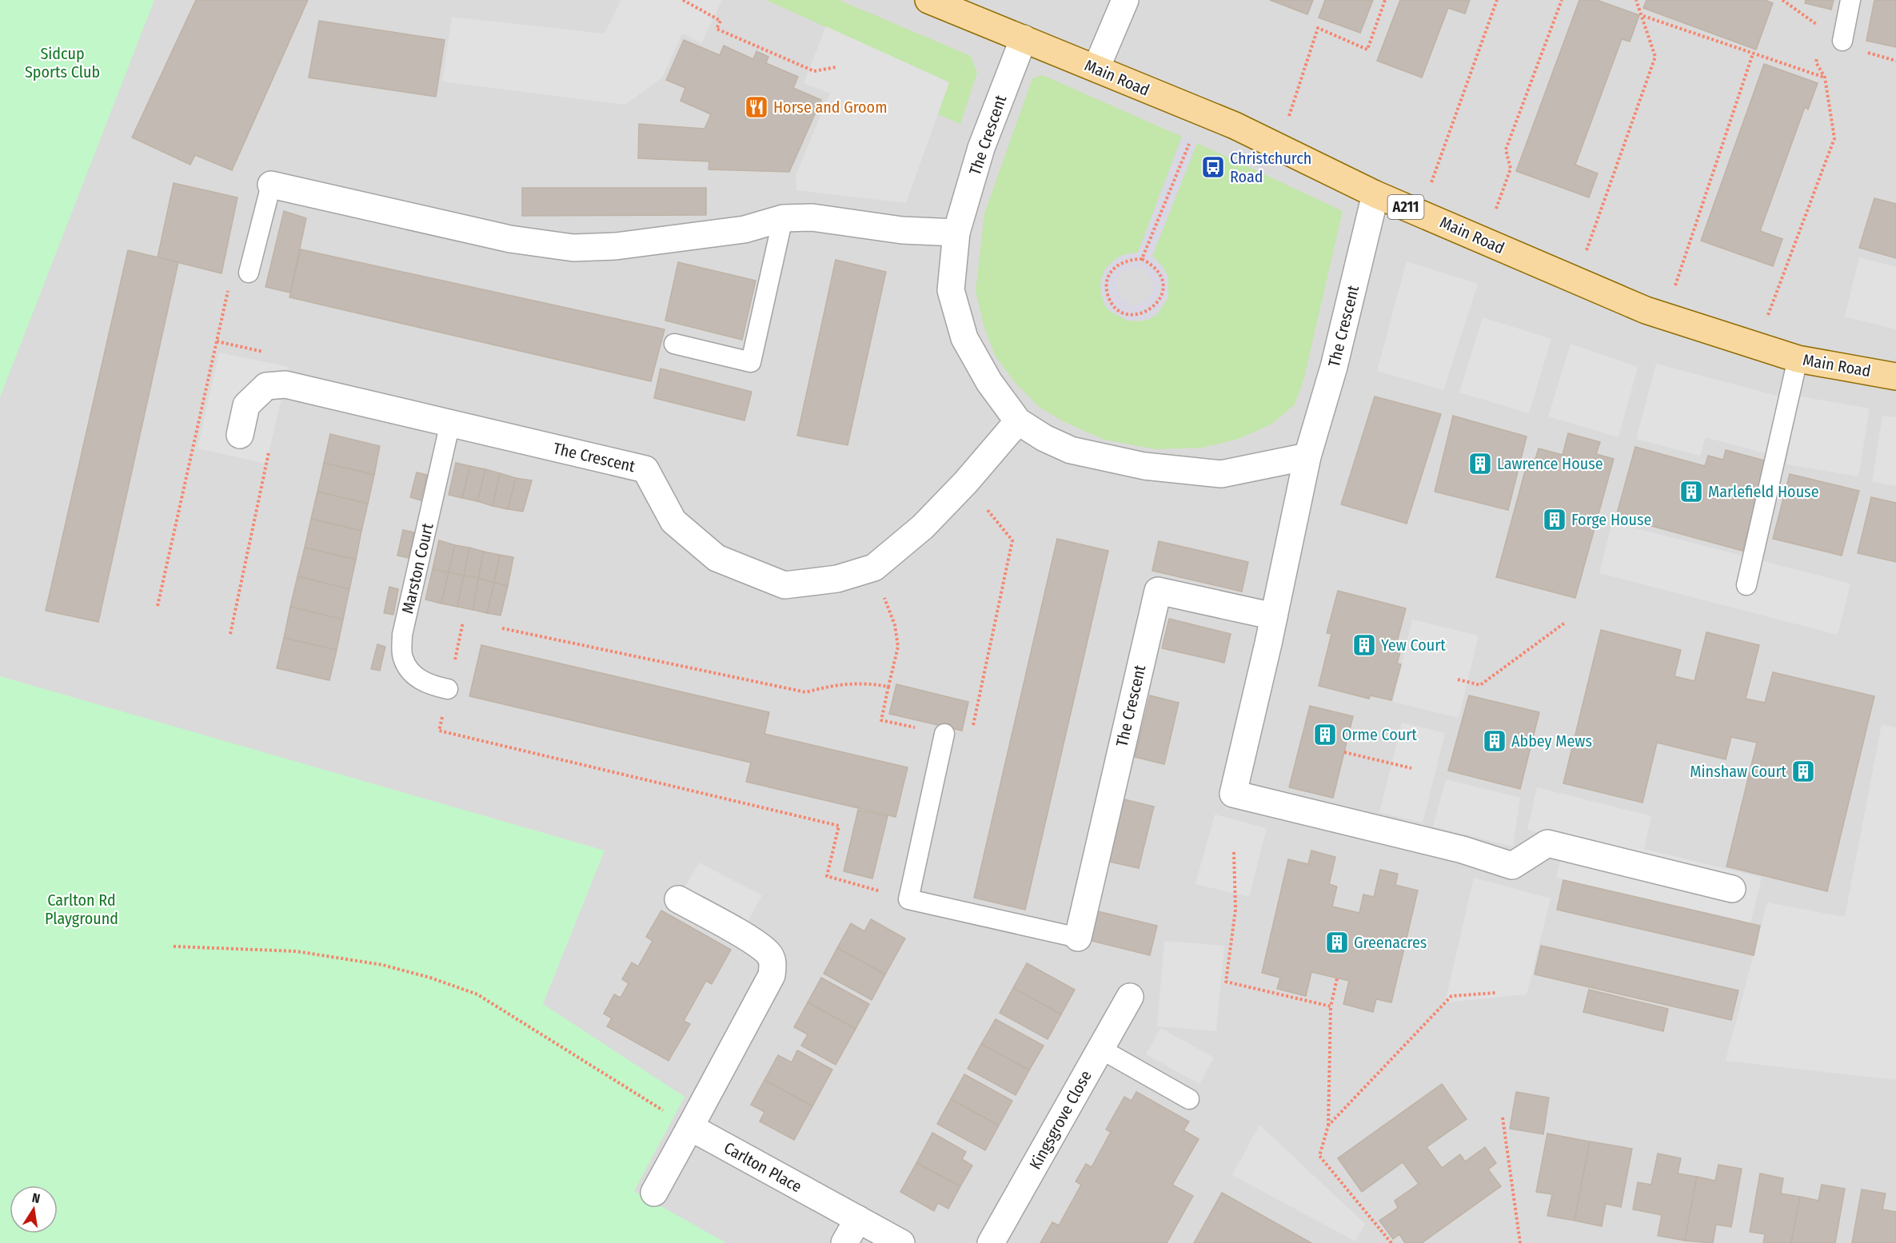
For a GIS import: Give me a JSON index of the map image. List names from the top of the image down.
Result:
{
  "streets": {
    "main road": ["Main Road", "A211"],
    "street": ["The Crescent", "Kingsgrove Close", "Carlton Place"],
    "lane": ["Marston Court"]
  },
  "crossings": [
    ["Main Road", "The Crescent"],
    ["The Crescent", "Marston Court"]
  ],
  "parks": ["Sidcup Sports Club", "Carlton Rd Playground"],
  "places": {
    "restaurant": ["Horse and Groom"],
    "bus stop": ["Christchurch Road"],
    "building": [
      "Lawrence House",
      "Marlefield House",
      "Forge House",
      "Yew Court",
      "Orme Court",
      "Abbey Mews",
      "Minshaw Court",
      "Greenacres"
    ]
  },
  "north": "top"
}
